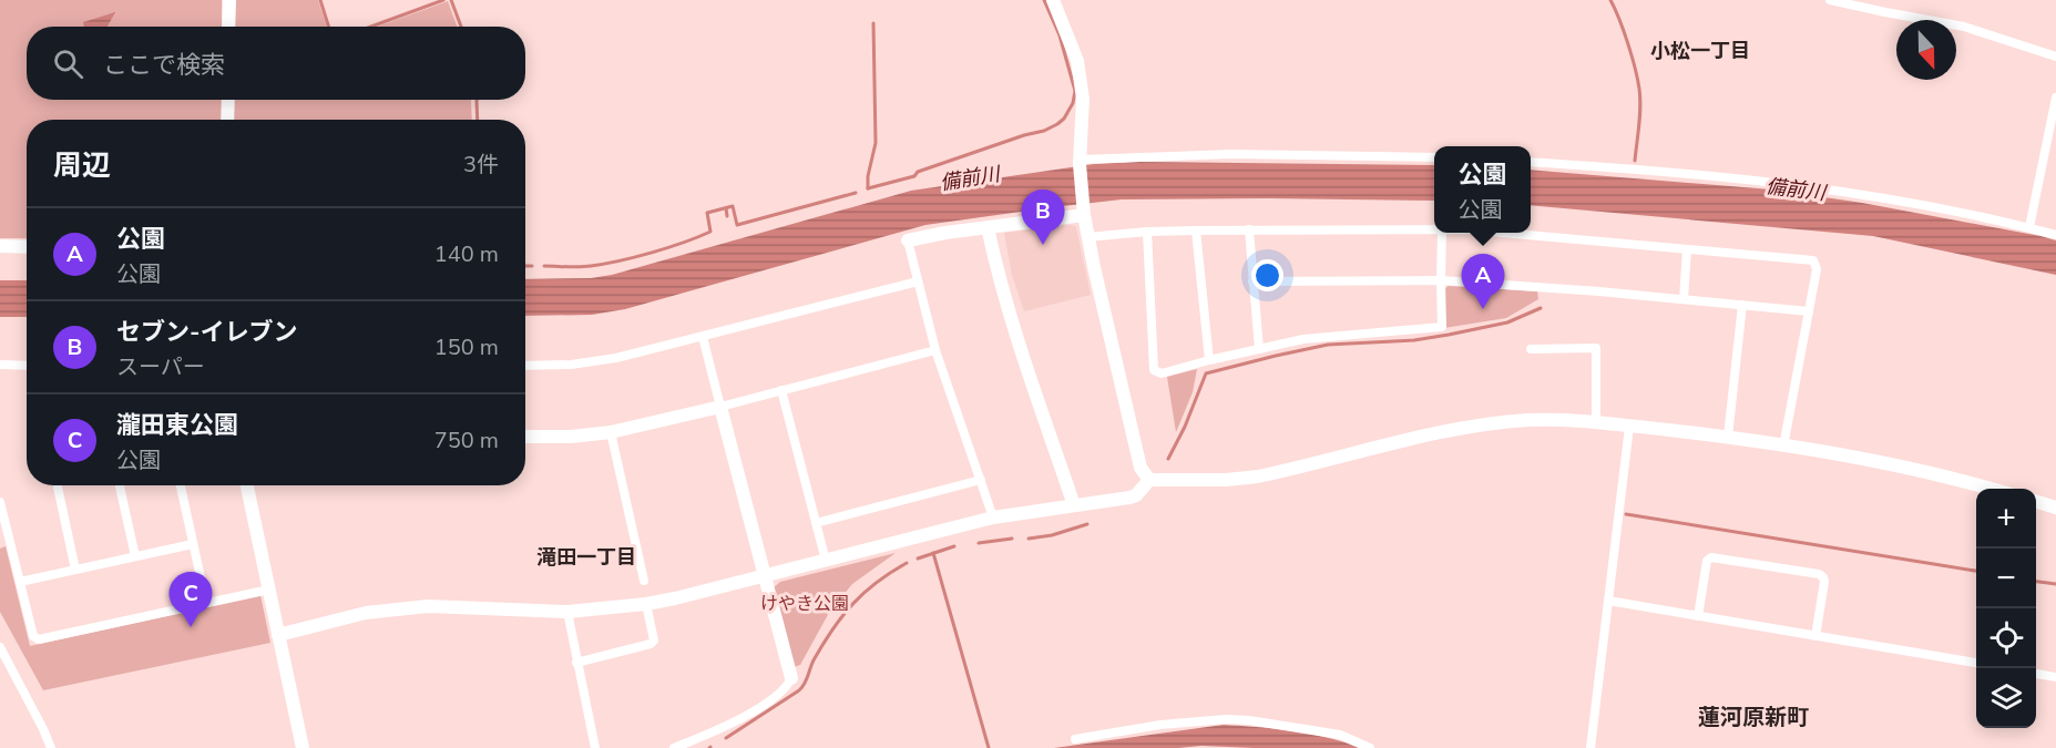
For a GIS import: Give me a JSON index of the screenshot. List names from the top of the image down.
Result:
{
  "districts": ["小松一丁目", "滝田一丁目", "蓮河原新町"],
  "water": ["備前川"],
  "parks": ["けやき公園"],
  "north": "bottom",
  "page": {
    "search": "ここで検索",
    "heading": ["周辺", "3件"],
    "popup": ["公園", "公園"],
    "pins": ["B", "A", "C"],
    "list": [
      {
        "mark": "A",
        "name": "公園",
        "note": "公園",
        "value": "140 m"
      },
      {
        "mark": "B",
        "name": "セブン-イレブン",
        "note": "スーパー",
        "value": "150 m"
      },
      {
        "mark": "C",
        "name": "瀧田東公園",
        "note": "公園",
        "value": "750 m"
      }
    ],
    "map_buttons": ["+", "−"]
  }
}
